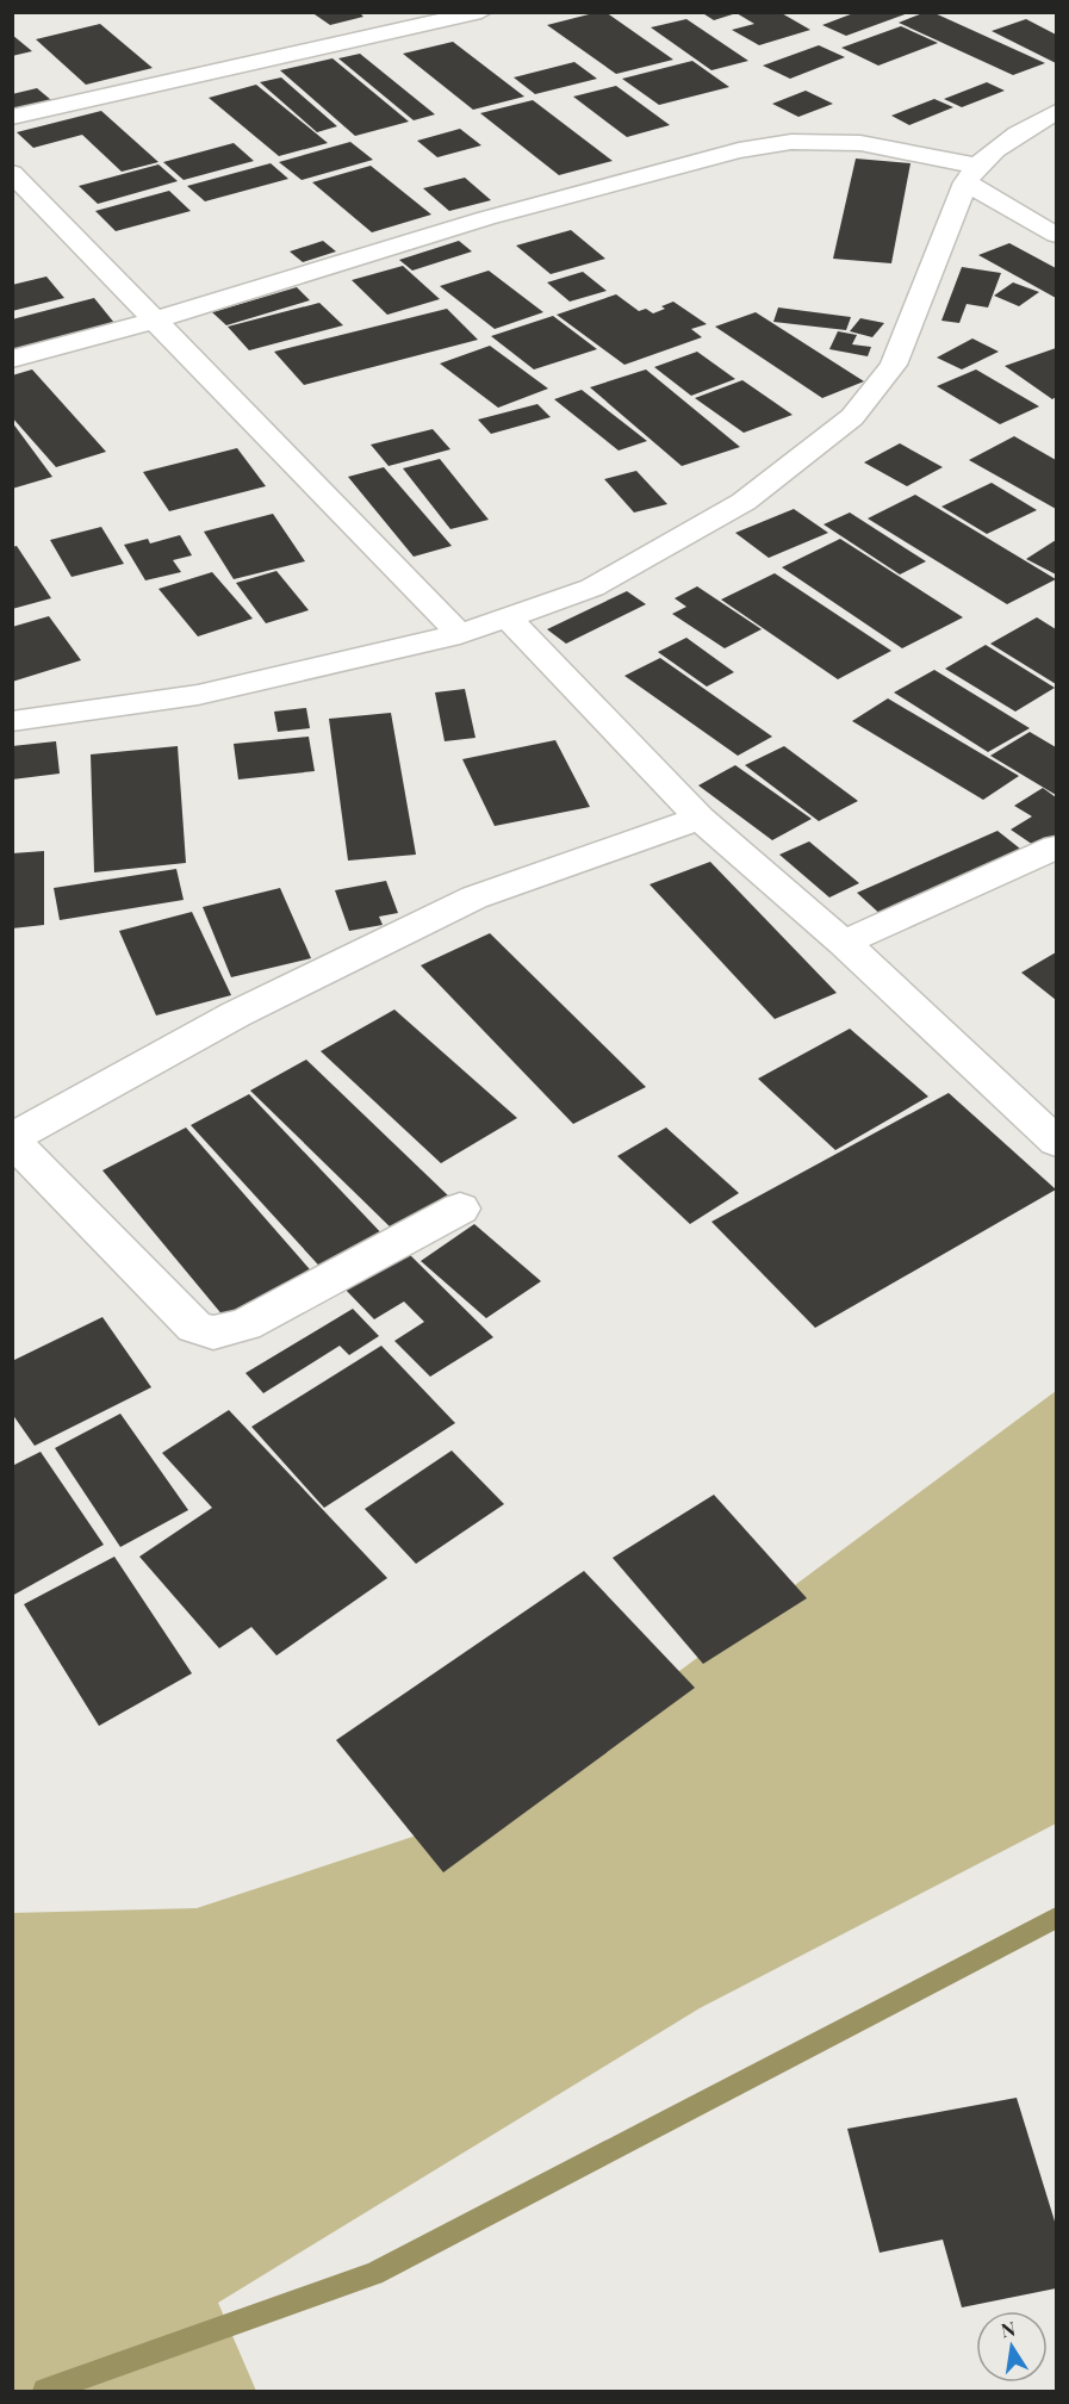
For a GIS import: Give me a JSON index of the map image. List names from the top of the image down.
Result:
{
  "north": "top"
}
